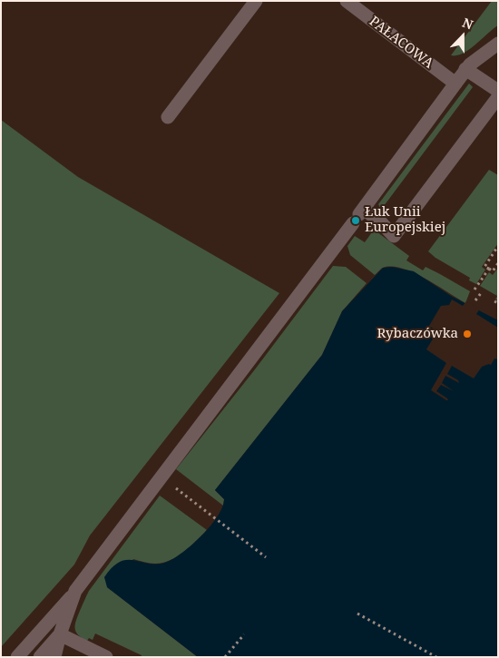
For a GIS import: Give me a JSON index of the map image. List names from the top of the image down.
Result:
{
  "streets": {
    "street": ["PAŁACOWA"]
  },
  "places": ["Łuk Unii Europejskiej", "Rybaczówka"],
  "north": "top"
}
